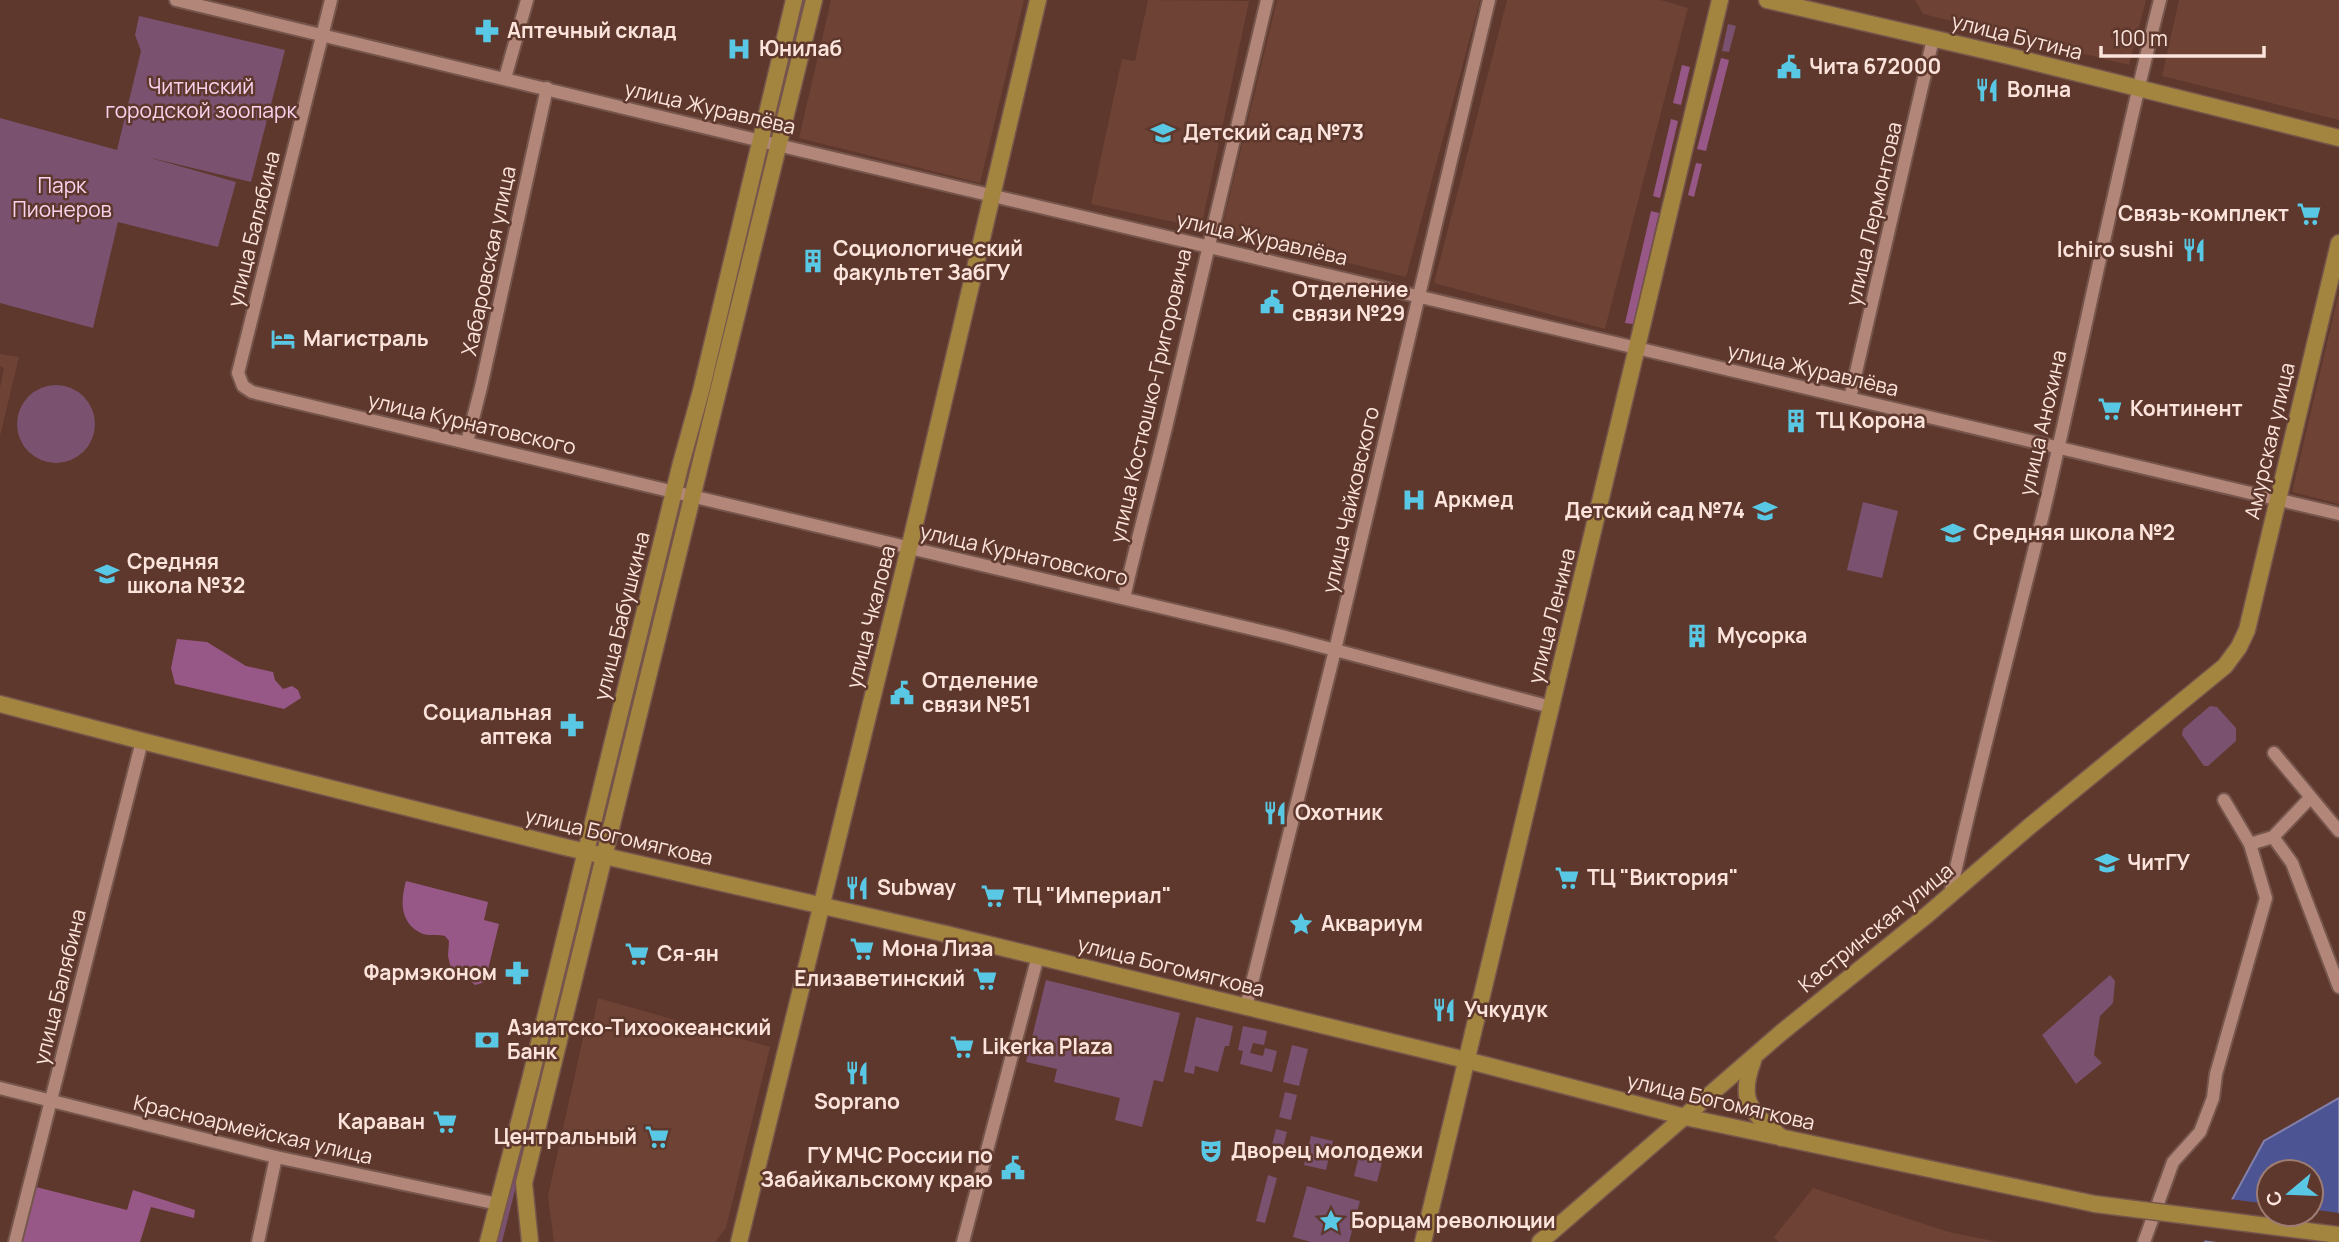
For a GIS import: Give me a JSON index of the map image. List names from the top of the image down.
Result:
{
  "streets": {
    "main road": [
      "улица Бутина",
      "Амурская улица",
      "улица Бабушкина",
      "улица Ленина",
      "улица Чкалова",
      "улица Богомягкова",
      "Кастринская улица"
    ],
    "street": [
      "улица Журавлёва",
      "улица Лермонтова",
      "улица Балябина",
      "Хабаровская улица",
      "улица Костюшко-Григоровича",
      "улица Анохина",
      "улица Курнатовского",
      "улица Чайковского",
      "Красноармейская улица"
    ]
  },
  "crossings": [
    ["улица Бутина", "улица Лермонтова"],
    ["улица Бутина", "улица Анохина"],
    ["улица Журавлёва", "улица Лермонтова"],
    ["улица Журавлёва", "улица Балябина"],
    ["улица Журавлёва", "Хабаровская улица"],
    ["улица Журавлёва", "улица Костюшко-Григоровича"],
    ["улица Журавлёва", "улица Анохина"],
    ["улица Журавлёва", "Амурская улица"],
    ["улица Журавлёва", "улица Чайковского"],
    ["улица Журавлёва", "улица Бабушкина"],
    ["улица Журавлёва", "улица Ленина"],
    ["улица Журавлёва", "улица Чкалова"],
    ["улица Балябина", "улица Курнатовского"],
    ["улица Балябина", "улица Богомягкова"],
    ["улица Балябина", "Красноармейская улица"],
    ["Хабаровская улица", "улица Курнатовского"],
    ["улица Костюшко-Григоровича", "улица Курнатовского"],
    ["улица Анохина", "Кастринская улица"],
    ["улица Курнатовского", "улица Чайковского"],
    ["улица Курнатовского", "улица Бабушкина"],
    ["улица Курнатовского", "улица Ленина"],
    ["улица Курнатовского", "улица Чкалова"],
    ["Амурская улица", "Кастринская улица"],
    ["улица Чайковского", "улица Богомягкова"],
    ["улица Бабушкина", "улица Богомягкова"],
    ["улица Бабушкина", "Красноармейская улица"],
    ["улица Ленина", "улица Богомягкова"],
    ["улица Чкалова", "улица Богомягкова"],
    ["улица Богомягкова", "Кастринская улица"]
  ],
  "parks": ["Читинский городской зоопарк", "Парк Пионеров"],
  "places": {
    "pharmacy": ["Аптечный склад", "Социальная аптека", "Фармэконом"],
    "hospital": ["Юнилаб", "Аркмед"],
    "public building": [
      "Чита 672000",
      "Отделение связи №29",
      "Отделение связи №51",
      "ГУ МЧС России по Забайкальскому краю"
    ],
    "restaurant": [
      "Волна",
      "Ichiro sushi",
      "Охотник",
      "Subway",
      "Учкудук",
      "Soprano"
    ],
    "school or university": [
      "Детский сад №73",
      "Детский сад №74",
      "Средняя школа №2",
      "Средняя школа №32",
      "ЧитГУ"
    ],
    "supermarket": [
      "Связь-комплект",
      "Континент",
      "ТЦ \"Виктория\"",
      "ТЦ \"Империал\"",
      "Мона Лиза",
      "Ся-ян",
      "Елизаветинский",
      "Likerka Plaza",
      "Караван",
      "Центральный"
    ],
    "building": ["Социологический факультет ЗабГУ", "ТЦ Корона", "Мусорка"],
    "hotel": ["Магистраль"],
    "place": ["Аквариум", "Борцам революции"],
    "bank": ["Азиатско-Тихоокеанский Банк"],
    "theatre": ["Дворец молодежи"]
  },
  "scale_bar": "100 m",
  "north": "left"
}
